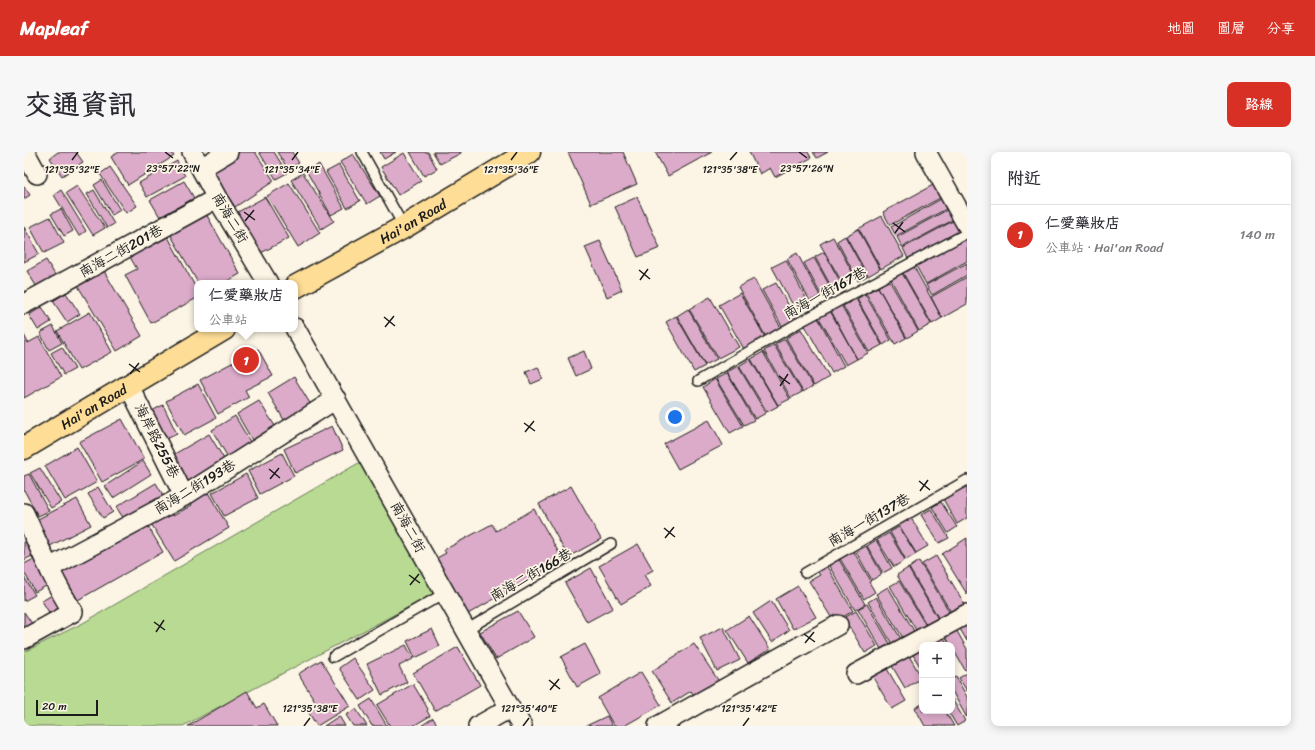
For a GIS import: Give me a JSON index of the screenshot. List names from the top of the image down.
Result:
{
  "streets": {
    "main road": ["Hai'an Road"],
    "street": [
      "南海二街",
      "南海二街201巷",
      "海岸路255巷",
      "南海二街193巷"
    ],
    "lane": ["南海一街167巷", "南海一街137巷", "南海二街166巷"]
  },
  "crossings": [
    ["南海二街", "南海二街201巷"],
    ["南海二街", "南海二街193巷"],
    ["南海二街", "南海二街166巷"],
    ["Hai'an Road", "海岸路255巷"],
    ["海岸路255巷", "南海二街193巷"]
  ],
  "scale_bar": "20 m",
  "page": {
    "header": "Mapleaf",
    "nav": ["地圖", "圖層", "分享"],
    "title": "交通資訊",
    "buttons": "路線",
    "heading": "附近",
    "list": [
      {
        "mark": "1",
        "name": "仁愛藥妝店",
        "note": "公車站 · Hai'an Road",
        "value": "140 m"
      }
    ],
    "popup": ["仁愛藥妝店", "公車站"],
    "pins": "1",
    "map_buttons": ["+", "−"],
    "scale": "20 m"
  },
  "coordinates": [
    "23°57'22\"N",
    "23°57'26\"N",
    "121°35'32\"E",
    "121°35'34\"E",
    "121°35'36\"E",
    "121°35'38\"E",
    "121°35'40\"E",
    "121°35'42\"E"
  ]
}
